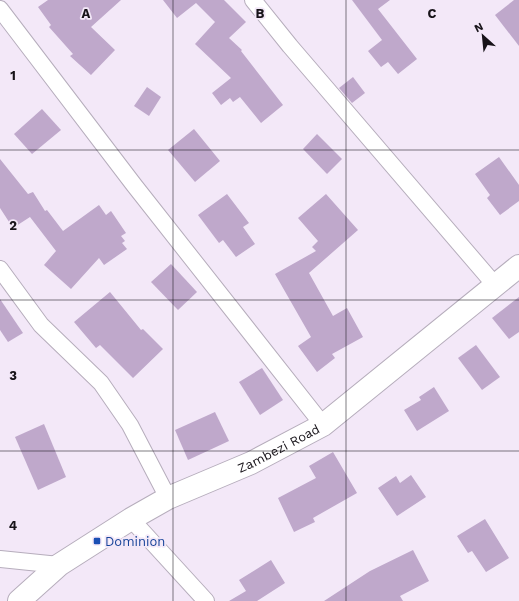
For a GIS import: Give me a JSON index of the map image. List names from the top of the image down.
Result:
{
  "streets": {
    "street": ["Zambezi Road"]
  },
  "places": {
    "transit": ["Dominion"]
  },
  "north": "top left",
  "grid": {
    "columns": ["A", "B", "C"],
    "rows": [
      "1",
      "2",
      "3",
      "4"
    ]
  }
}
